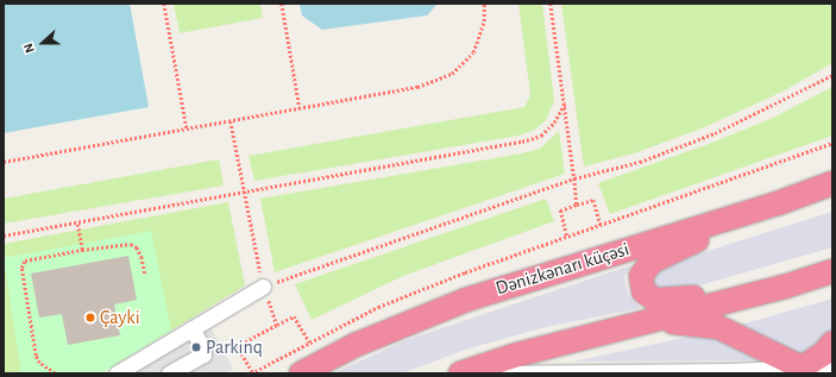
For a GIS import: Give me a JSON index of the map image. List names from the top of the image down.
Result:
{
  "streets": {
    "highway": ["Dənizkənarı küçəsi"]
  },
  "places": ["Çayki", "Parkinq"],
  "north": "left"
}
